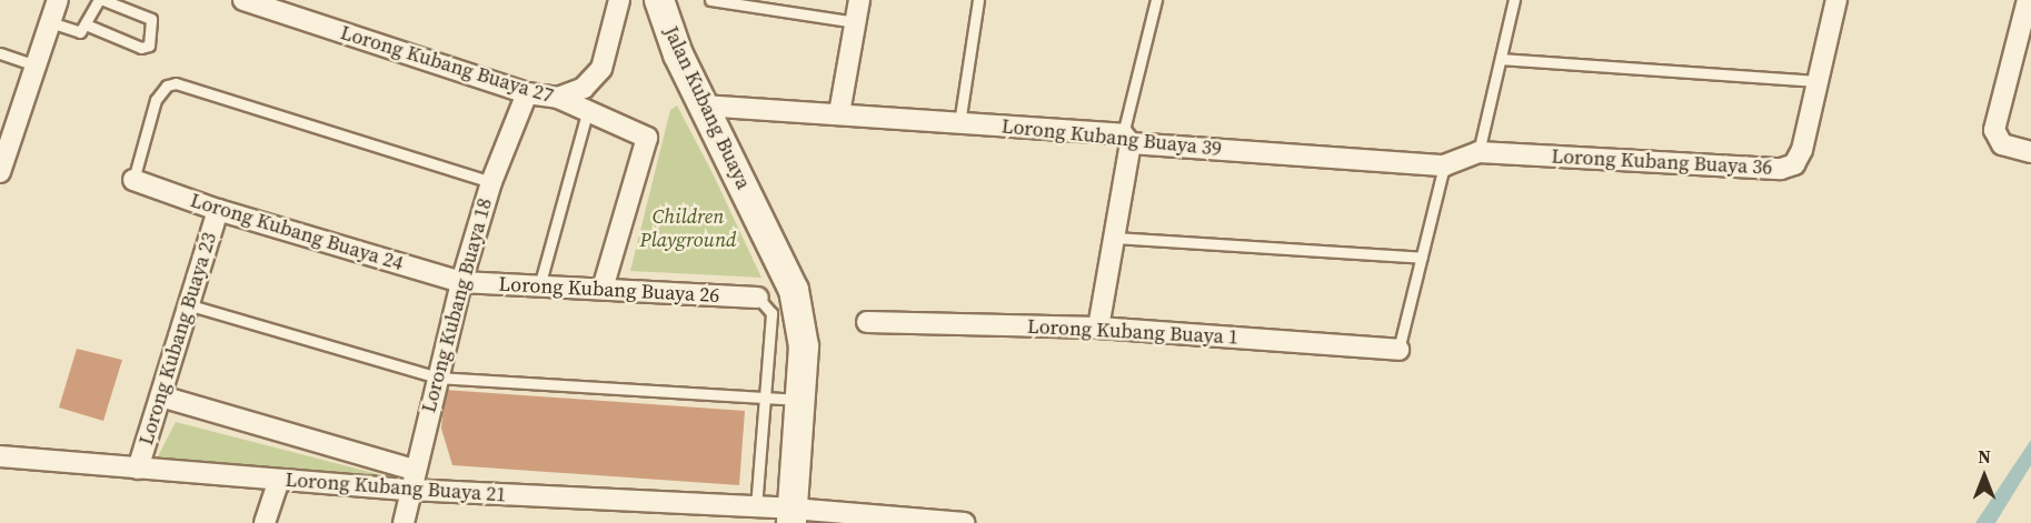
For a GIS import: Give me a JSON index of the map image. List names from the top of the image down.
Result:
{
  "streets": {
    "street": [
      "Lorong Kubang Buaya 27",
      "Jalan Kubang Buaya",
      "Lorong Kubang Buaya 39",
      "Lorong Kubang Buaya 36",
      "Lorong Kubang Buaya 24",
      "Lorong Kubang Buaya 26",
      "Lorong Kubang Buaya 18",
      "Lorong Kubang Buaya 1",
      "Lorong Kubang Buaya 23",
      "Lorong Kubang Buaya 21"
    ]
  },
  "crossings": [
    ["Lorong Kubang Buaya 27", "Lorong Kubang Buaya 26"],
    ["Lorong Kubang Buaya 27", "Lorong Kubang Buaya 18"],
    ["Jalan Kubang Buaya", "Lorong Kubang Buaya 39"],
    ["Jalan Kubang Buaya", "Lorong Kubang Buaya 21"],
    ["Lorong Kubang Buaya 39", "Lorong Kubang Buaya 36"],
    ["Lorong Kubang Buaya 24", "Lorong Kubang Buaya 26"],
    ["Lorong Kubang Buaya 24", "Lorong Kubang Buaya 18"],
    ["Lorong Kubang Buaya 24", "Lorong Kubang Buaya 23"],
    ["Lorong Kubang Buaya 26", "Lorong Kubang Buaya 18"],
    ["Lorong Kubang Buaya 18", "Lorong Kubang Buaya 21"],
    ["Lorong Kubang Buaya 23", "Lorong Kubang Buaya 21"]
  ],
  "parks": ["Children Playground"],
  "north": "top"
}
